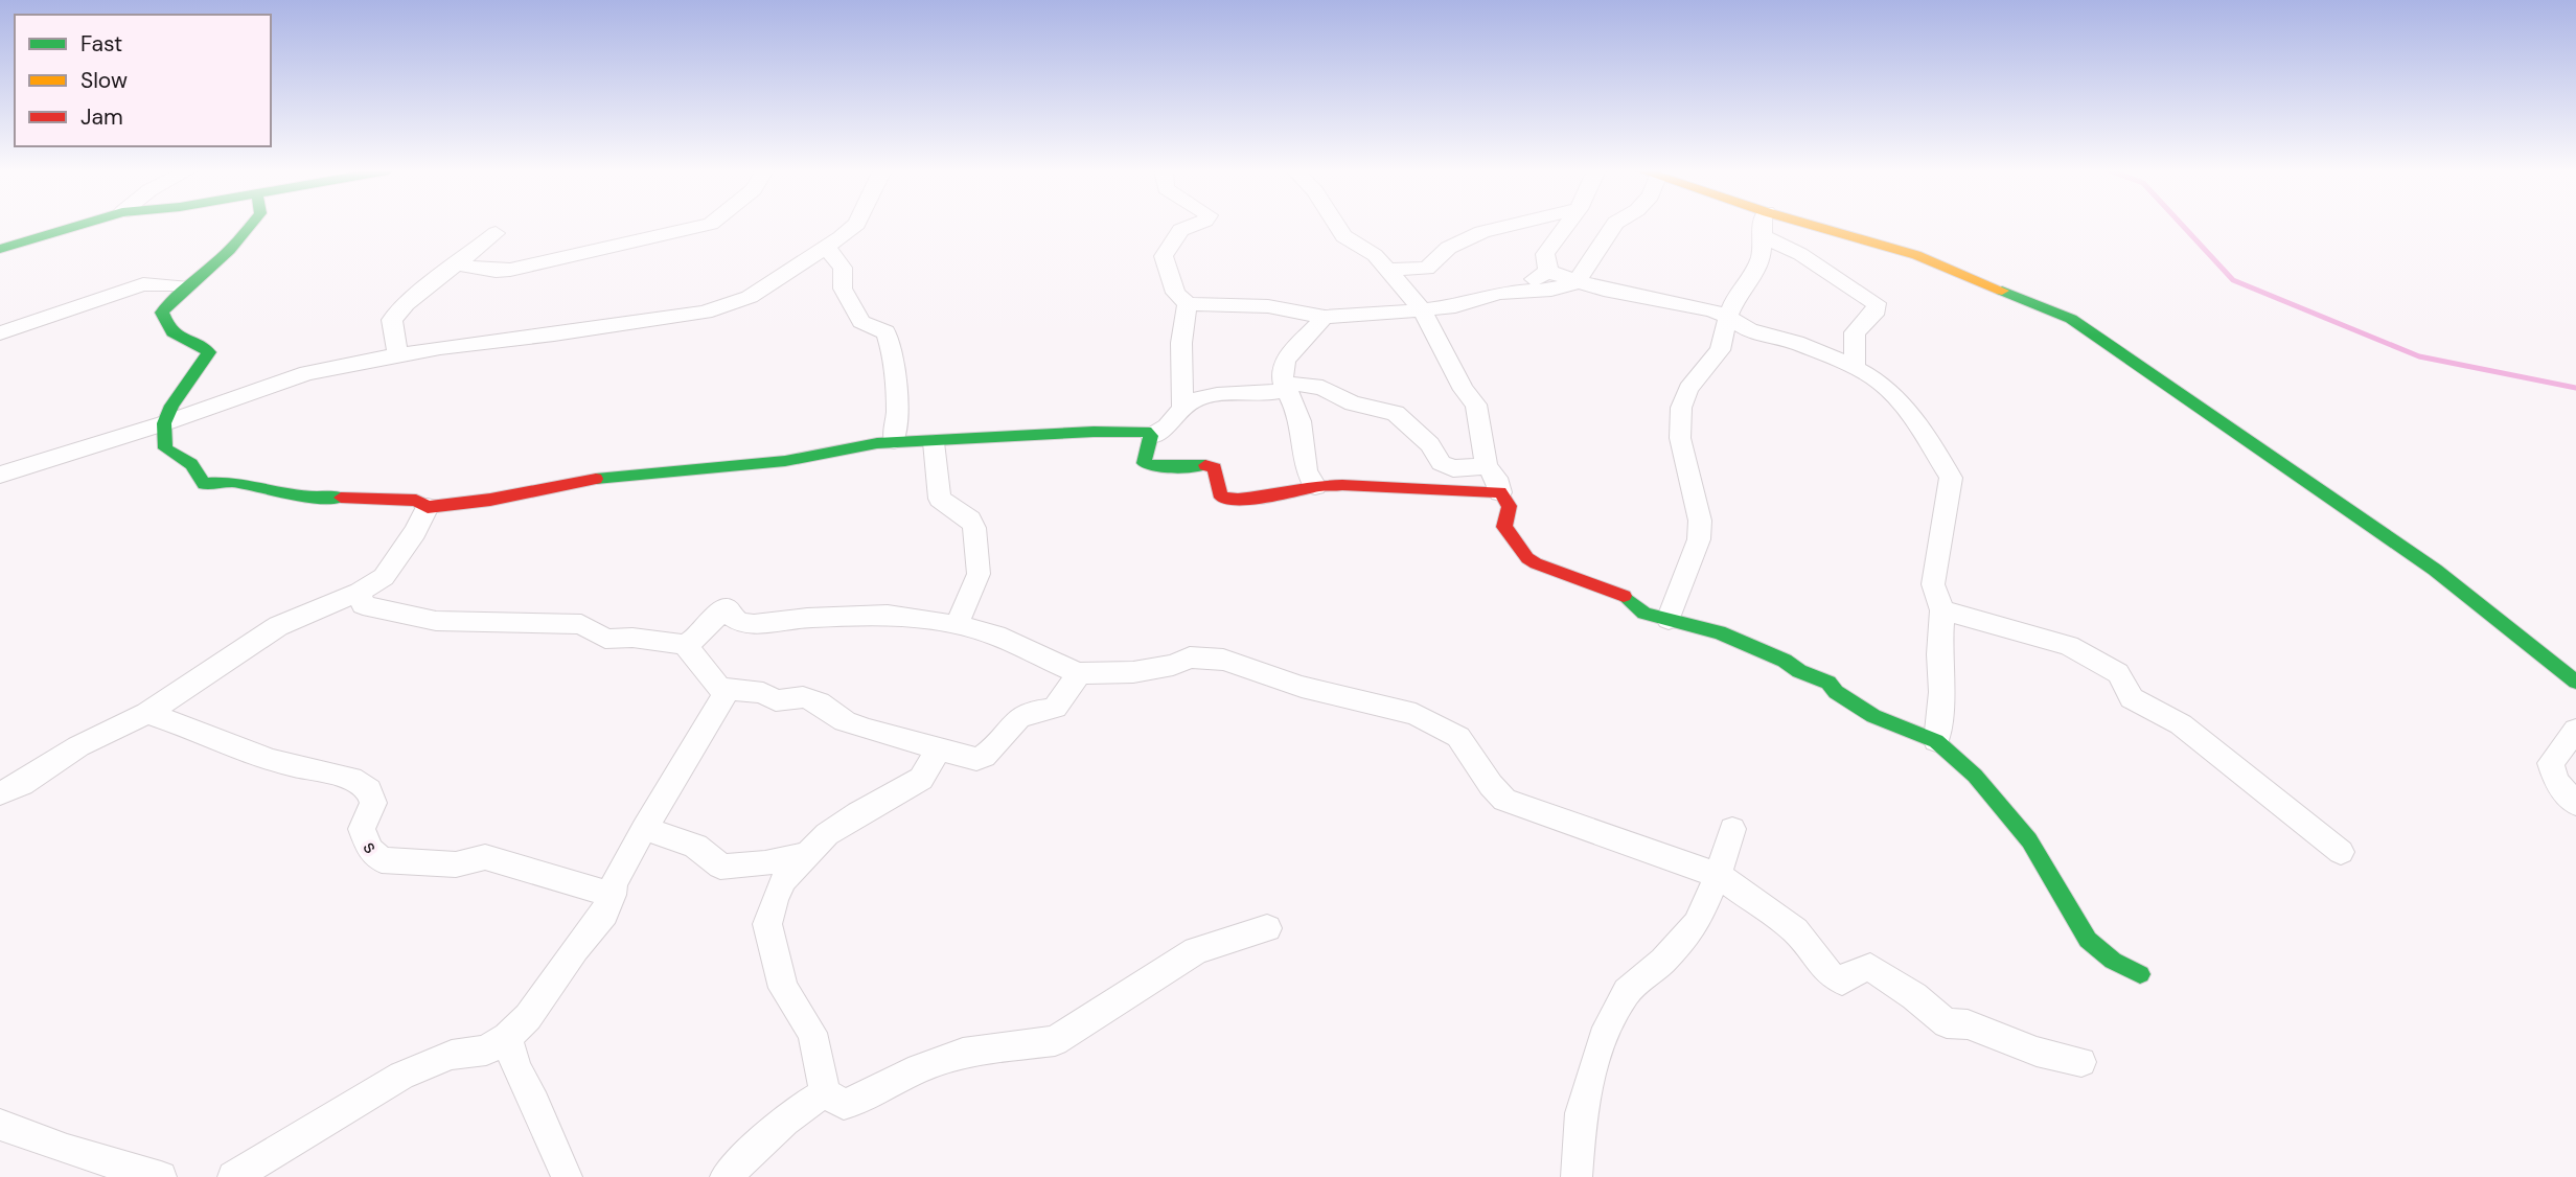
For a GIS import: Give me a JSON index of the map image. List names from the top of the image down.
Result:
{
  "streets": {
    "street": ["s"]
  },
  "legend": ["Fast", "Slow", "Jam"]
}
